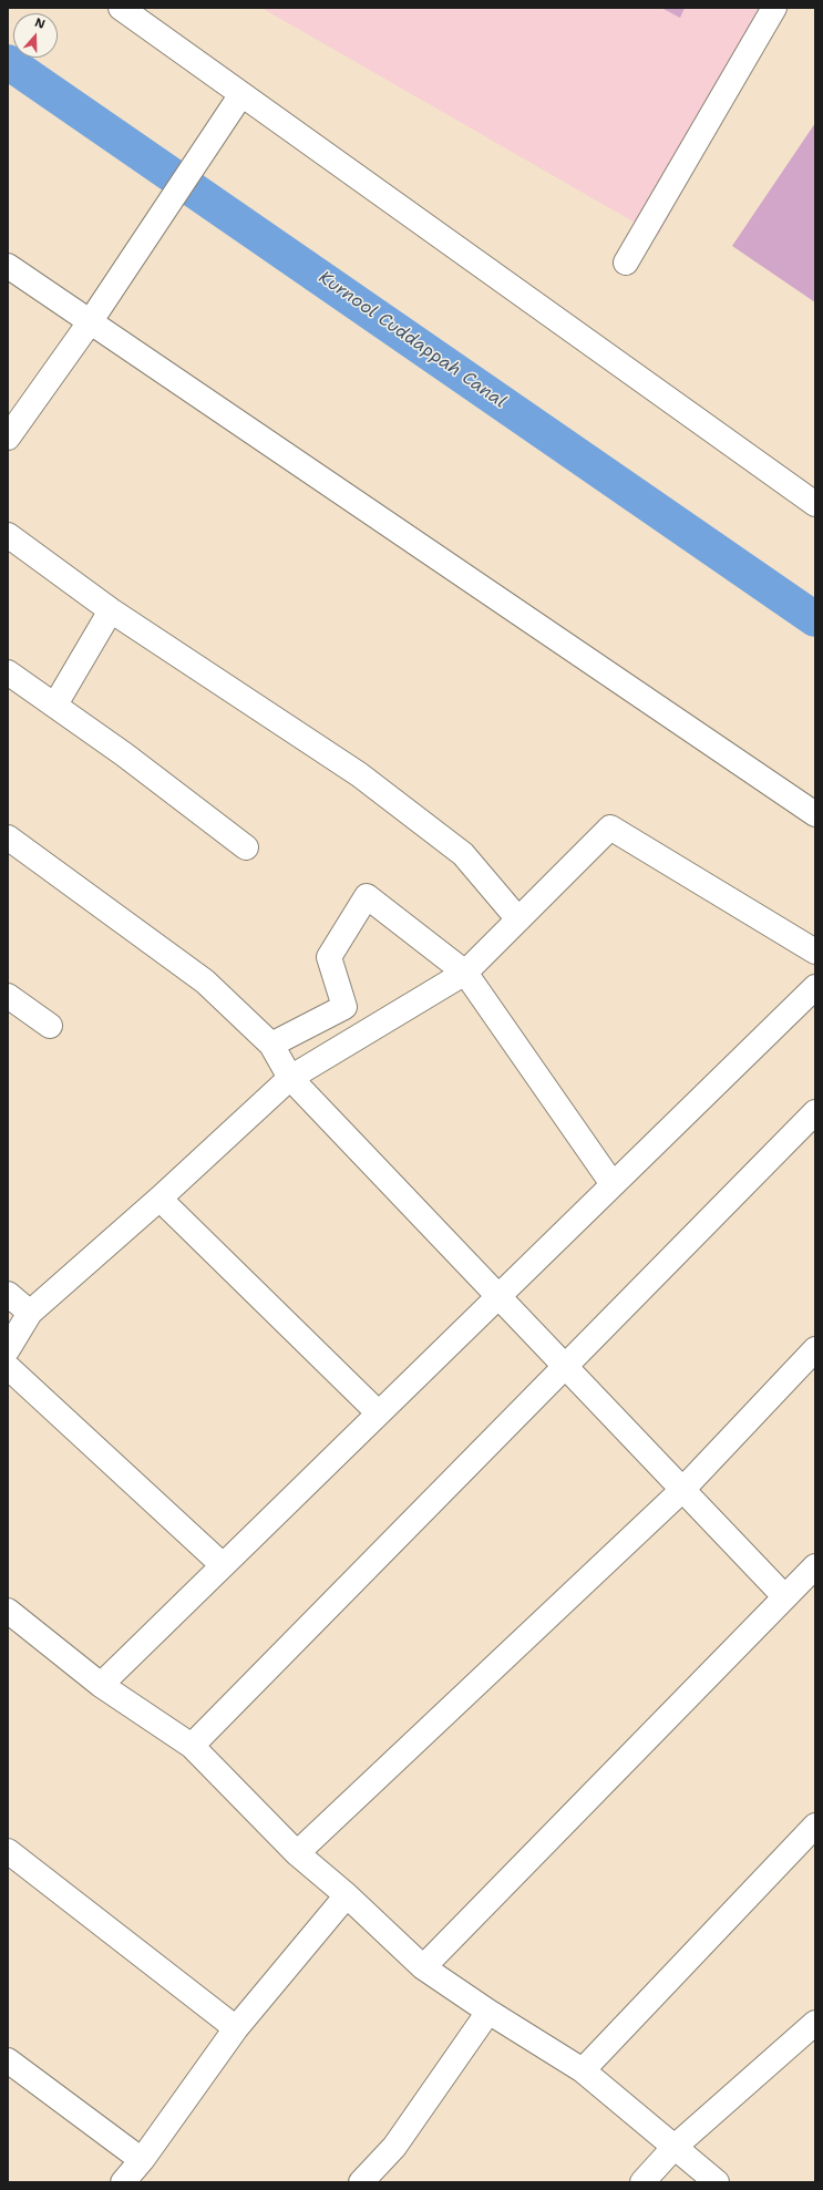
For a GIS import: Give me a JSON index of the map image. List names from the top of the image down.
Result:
{
  "water": ["Kurnool Cuddappah Canal"],
  "north": "top"
}
